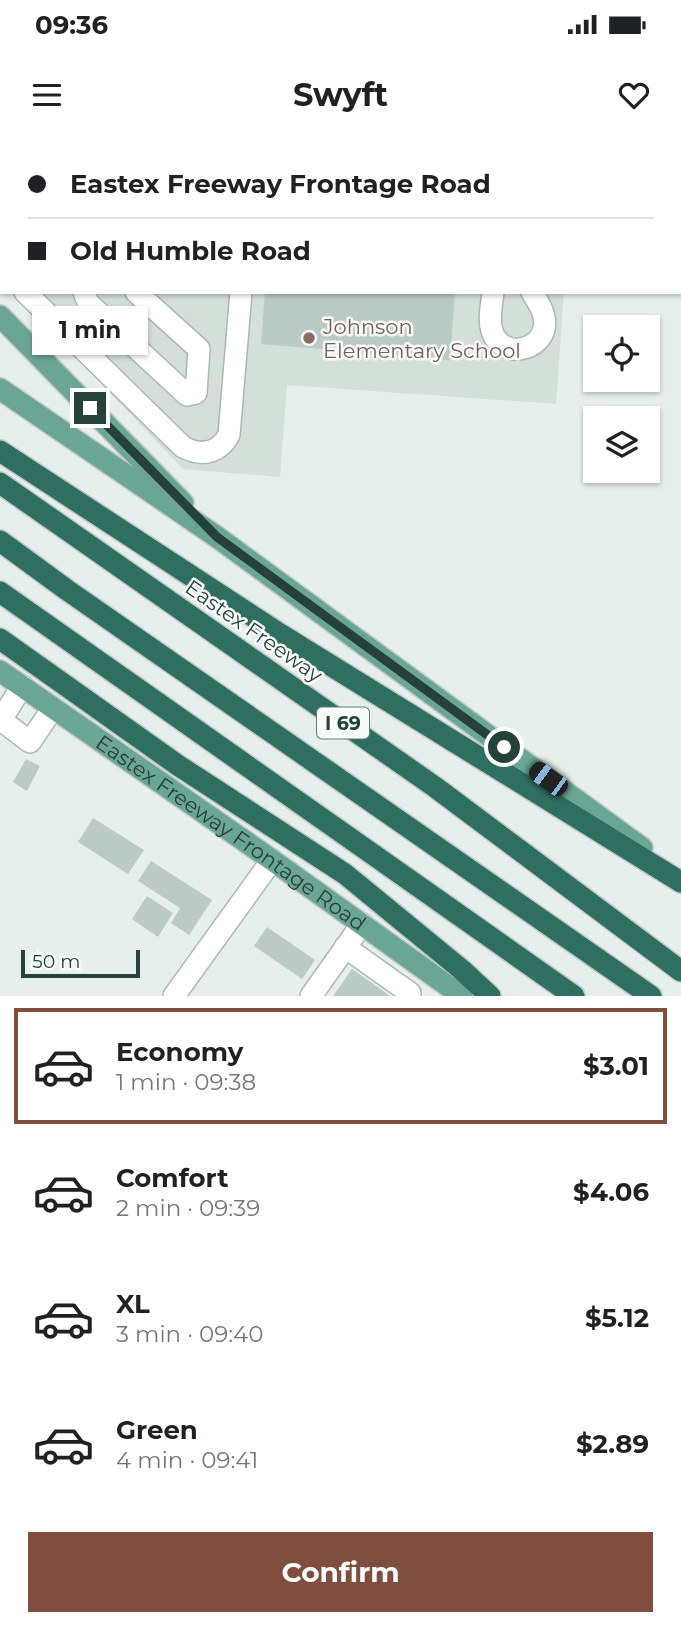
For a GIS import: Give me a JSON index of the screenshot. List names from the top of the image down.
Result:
{
  "streets": {
    "highway": ["Eastex Freeway", "I 69"],
    "main road": ["Eastex Freeway Frontage Road"]
  },
  "places": ["Johnson Elementary School"],
  "scale_bar": "50 m",
  "page": {
    "status": "09:36",
    "header": "Swyft",
    "banner": ["Eastex Freeway Frontage Road", "Old Humble Road"],
    "bubble": "1 min",
    "scale": "50 m",
    "list": [
      {
        "name": "Economy",
        "note": "1 min · 09:38",
        "value": "$3.01"
      },
      {
        "name": "Comfort",
        "note": "2 min · 09:39",
        "value": "$4.06"
      },
      {
        "name": "XL",
        "note": "3 min · 09:40",
        "value": "$5.12"
      },
      {
        "name": "Green",
        "note": "4 min · 09:41",
        "value": "$2.89"
      }
    ],
    "buttons": "Confirm"
  }
}
